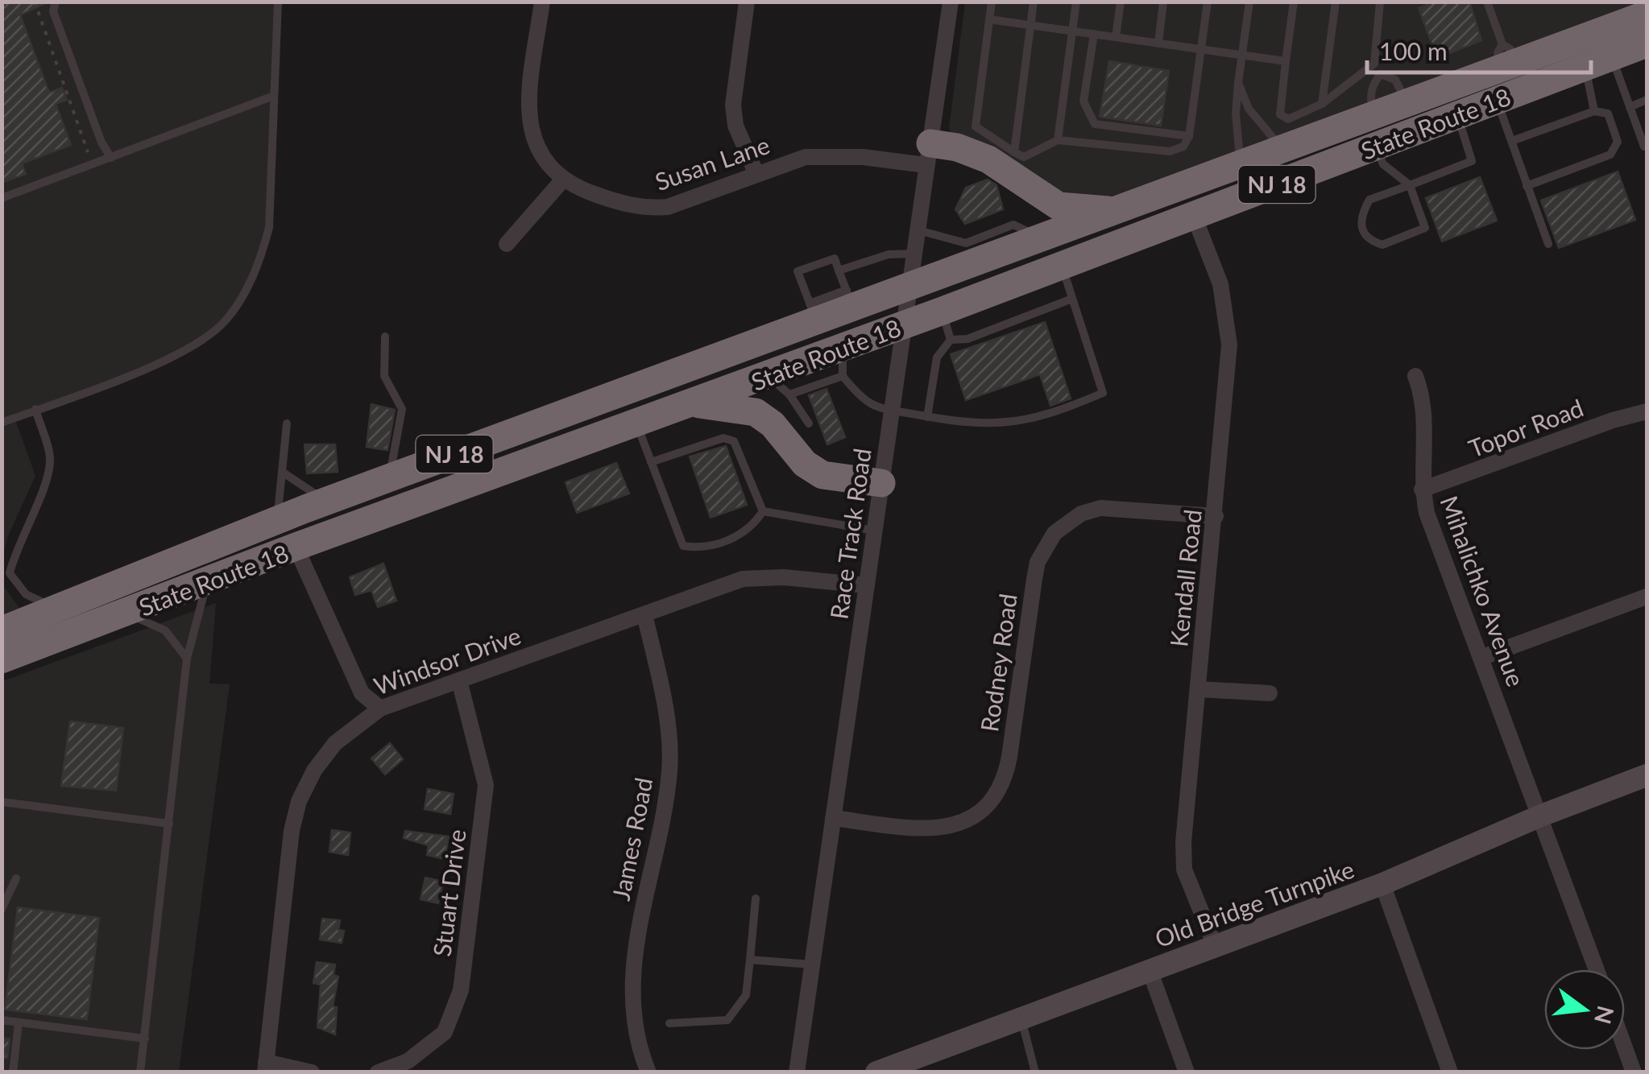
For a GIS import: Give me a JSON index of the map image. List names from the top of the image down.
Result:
{
  "streets": {
    "highway": ["State Route 18", "NJ 18"],
    "street": [
      "Susan Lane",
      "Topor Road",
      "Race Track Road",
      "Kendall Road",
      "Mihalichko Avenue",
      "Windsor Drive",
      "Rodney Road",
      "James Road",
      "Stuart Drive",
      "Old Bridge Turnpike"
    ]
  },
  "crossings": [
    ["State Route 18", "Race Track Road"],
    ["State Route 18", "Kendall Road"],
    ["Susan Lane", "Race Track Road"],
    ["Topor Road", "Mihalichko Avenue"],
    ["Race Track Road", "Windsor Drive"],
    ["Race Track Road", "Rodney Road"],
    ["Kendall Road", "Rodney Road"],
    ["Kendall Road", "Old Bridge Turnpike"],
    ["Mihalichko Avenue", "Old Bridge Turnpike"],
    ["Windsor Drive", "James Road"],
    ["Windsor Drive", "Stuart Drive"]
  ],
  "scale_bar": "100 m",
  "north": "right"
}
